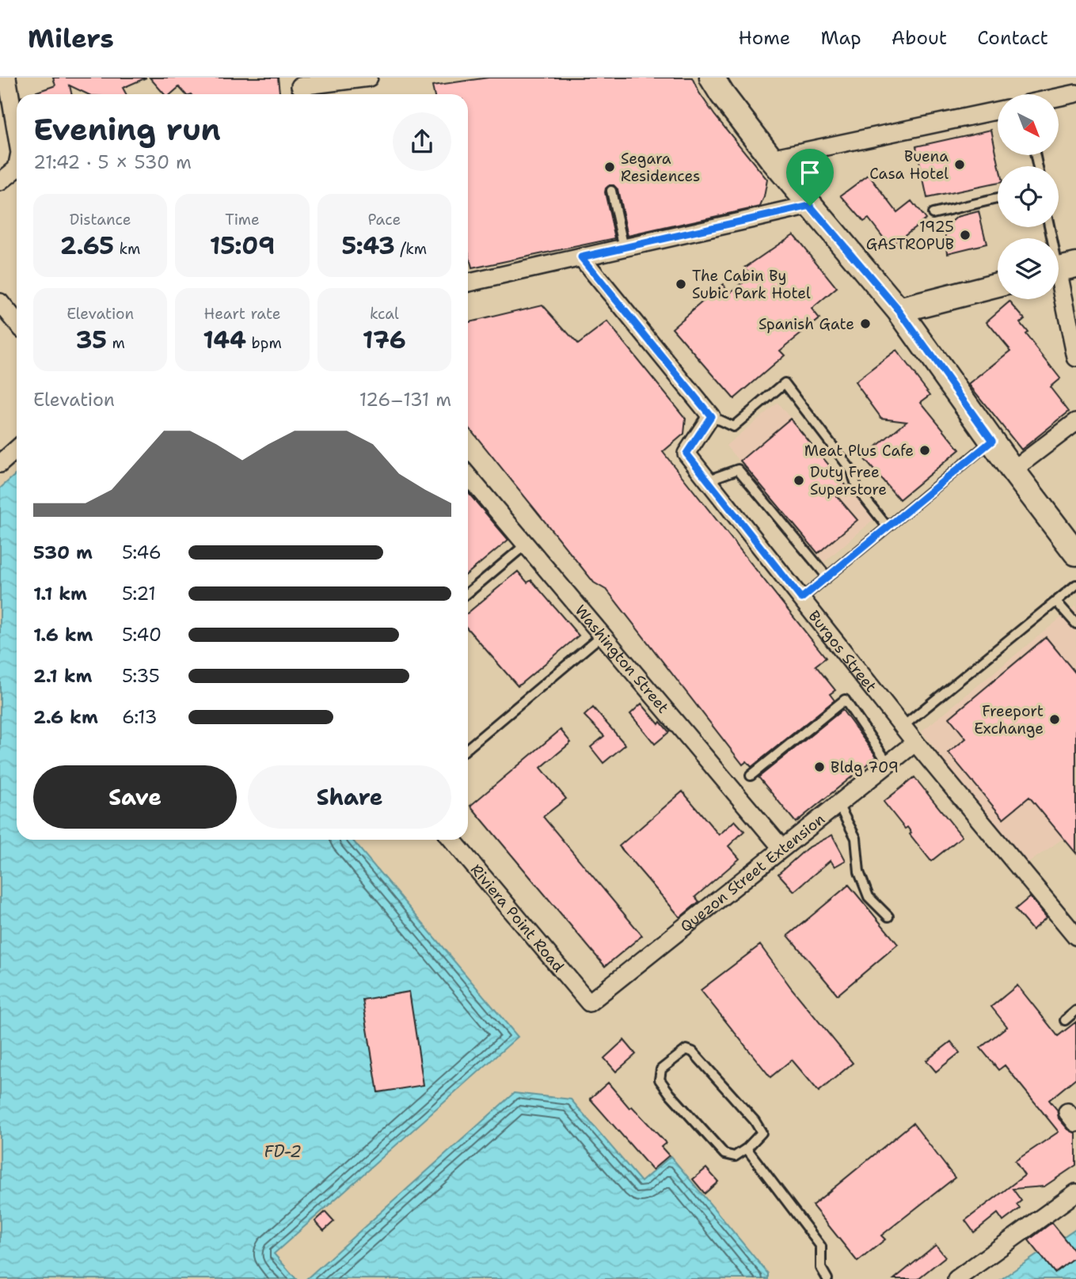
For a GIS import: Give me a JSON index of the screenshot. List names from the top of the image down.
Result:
{
  "streets": {
    "street": [
      "Burgos Street",
      "Washington Street",
      "Quezon Street Extension",
      "Riviera Point Road"
    ]
  },
  "crossings": [
    ["Burgos Street", "Quezon Street Extension"],
    ["Washington Street", "Quezon Street Extension"],
    ["Quezon Street Extension", "Riviera Point Road"]
  ],
  "water": ["FD-2"],
  "places": [
    "Buena Casa Hotel",
    "Segara Residences",
    "1925 GASTROPUB",
    "The Cabin By Subic Park Hotel",
    "Spanish Gate",
    "Meat Plus Cafe",
    "Duty Free Superstore",
    "Freeport Exchange",
    "Bldg 709"
  ],
  "north": "bottom right",
  "page": {
    "header": "Milers",
    "nav": [
      "Home",
      "Map",
      "About",
      "Contact"
    ],
    "heading": ["Evening run", "21:42 · 5 × 530 m"],
    "stats": [
      ["Distance", "2.65 km"],
      ["Time", "15:09"],
      ["Pace", "5:43 /km"],
      ["Elevation", "35 m"],
      ["Heart rate", "144 bpm"],
      ["kcal", "176"]
    ],
    "chart": ["Elevation", "126–131 m"],
    "list": [
      {
        "name": "530 m",
        "note": "5:46"
      },
      {
        "name": "1.1 km",
        "note": "5:21"
      },
      {
        "name": "1.6 km",
        "note": "5:40"
      },
      {
        "name": "2.1 km",
        "note": "5:35"
      },
      {
        "name": "2.6 km",
        "note": "6:13"
      }
    ],
    "buttons": ["Save", "Share"]
  }
}
